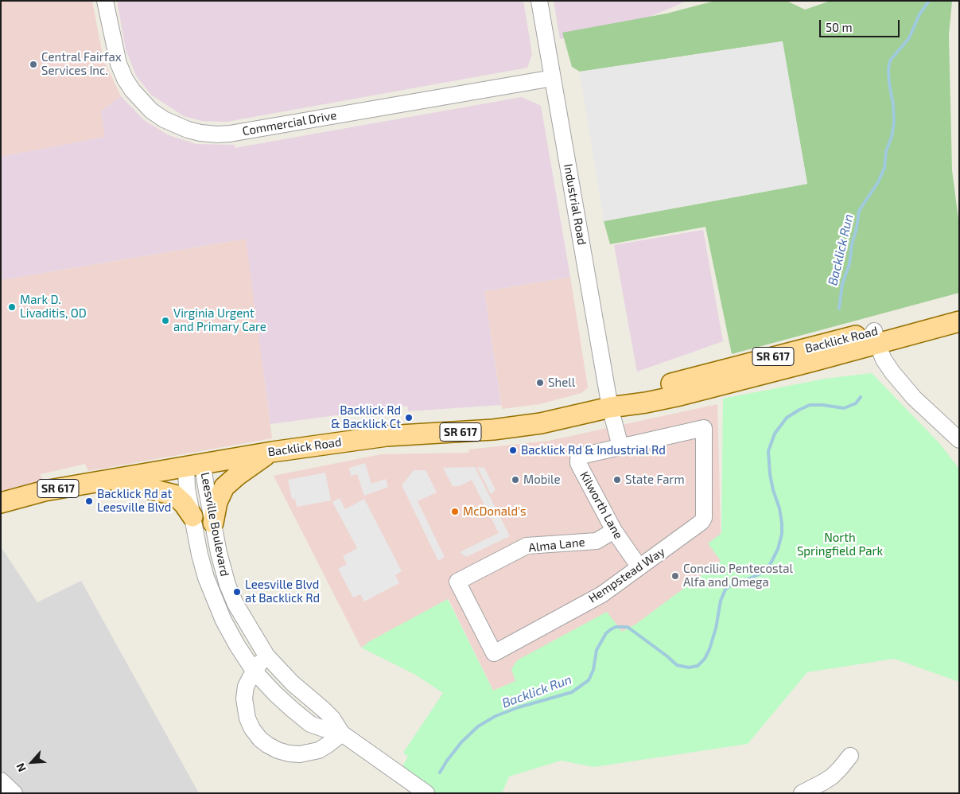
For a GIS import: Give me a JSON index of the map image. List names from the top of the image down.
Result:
{
  "streets": {
    "main road": ["Backlick Road", "SR 617"],
    "street": [
      "Commercial Drive",
      "Industrial Road",
      "Kilworth Lane",
      "Leesville Boulevard",
      "Alma Lane",
      "Hempstead Way"
    ]
  },
  "crossings": [
    ["Commercial Drive", "Industrial Road"],
    ["Industrial Road", "Backlick Road"],
    ["Backlick Road", "Leesville Boulevard"],
    ["Kilworth Lane", "Alma Lane"],
    ["Kilworth Lane", "Hempstead Way"],
    ["Alma Lane", "Hempstead Way"]
  ],
  "water": ["Backlick Run"],
  "parks": ["North Springfield Park"],
  "places": [
    "Central Fairfax Services Inc.",
    "Mark D. Livaditis, OD",
    "Virginia Urgent and Primary Care",
    "Shell",
    "Backlick Rd & Backlick Ct",
    "Backlick Rd & Industrial Rd",
    "Mobile",
    "State Farm",
    "Backlick Rd at Leesville Blvd",
    "McDonald's",
    "Concilio Pentecostal Alfa and Omega",
    "Leesville Blvd at Backlick Rd"
  ],
  "scale_bar": "50 m",
  "north": "bottom left"
}
